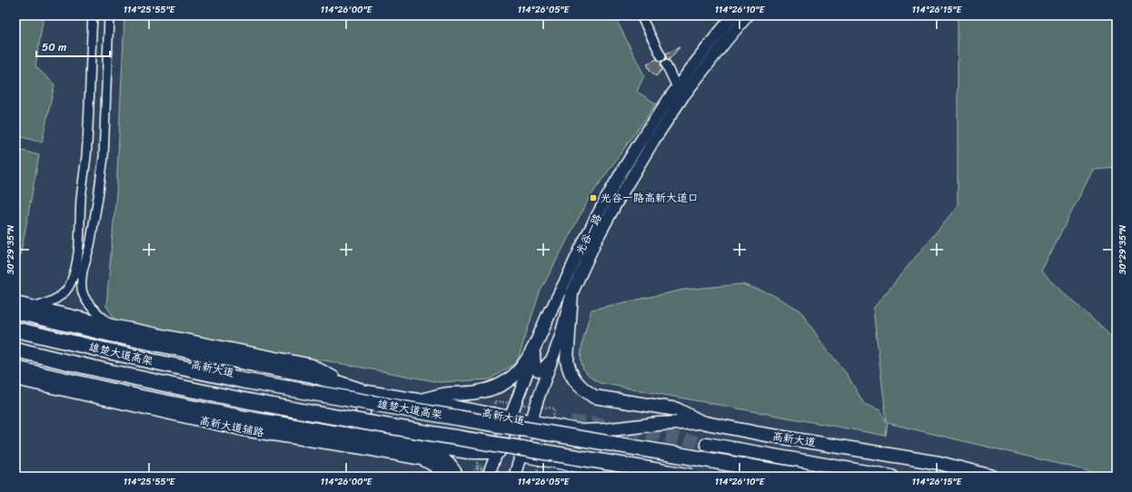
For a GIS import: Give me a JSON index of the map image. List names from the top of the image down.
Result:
{
  "streets": {
    "highway": ["雄楚大道高架"],
    "main road": ["光谷一路", "高新大道", "高新大道辅路"]
  },
  "crossings": [
    ["光谷一路", "高新大道"]
  ],
  "places": {
    "transit": ["光谷一路高新大道口"]
  },
  "scale_bar": "50 m",
  "coordinates": [
    "114°25'55\"E",
    "114°26'00\"E",
    "114°26'05\"E",
    "114°26'10\"E",
    "114°26'15\"E",
    "30°29'35\"N"
  ]
}
